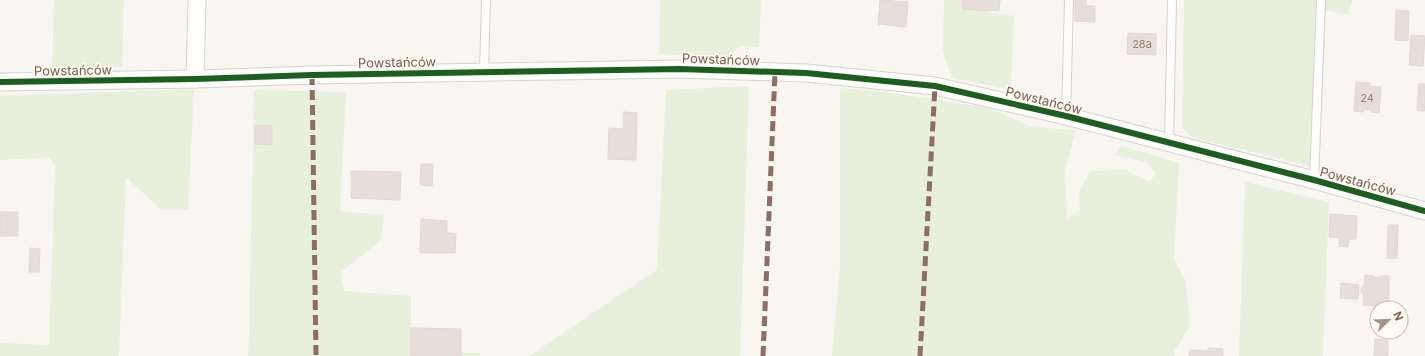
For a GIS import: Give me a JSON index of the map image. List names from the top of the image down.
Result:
{
  "streets": {
    "street": ["Powstańców"]
  },
  "house_numbers": ["28a", "24"],
  "north": "top right"
}
